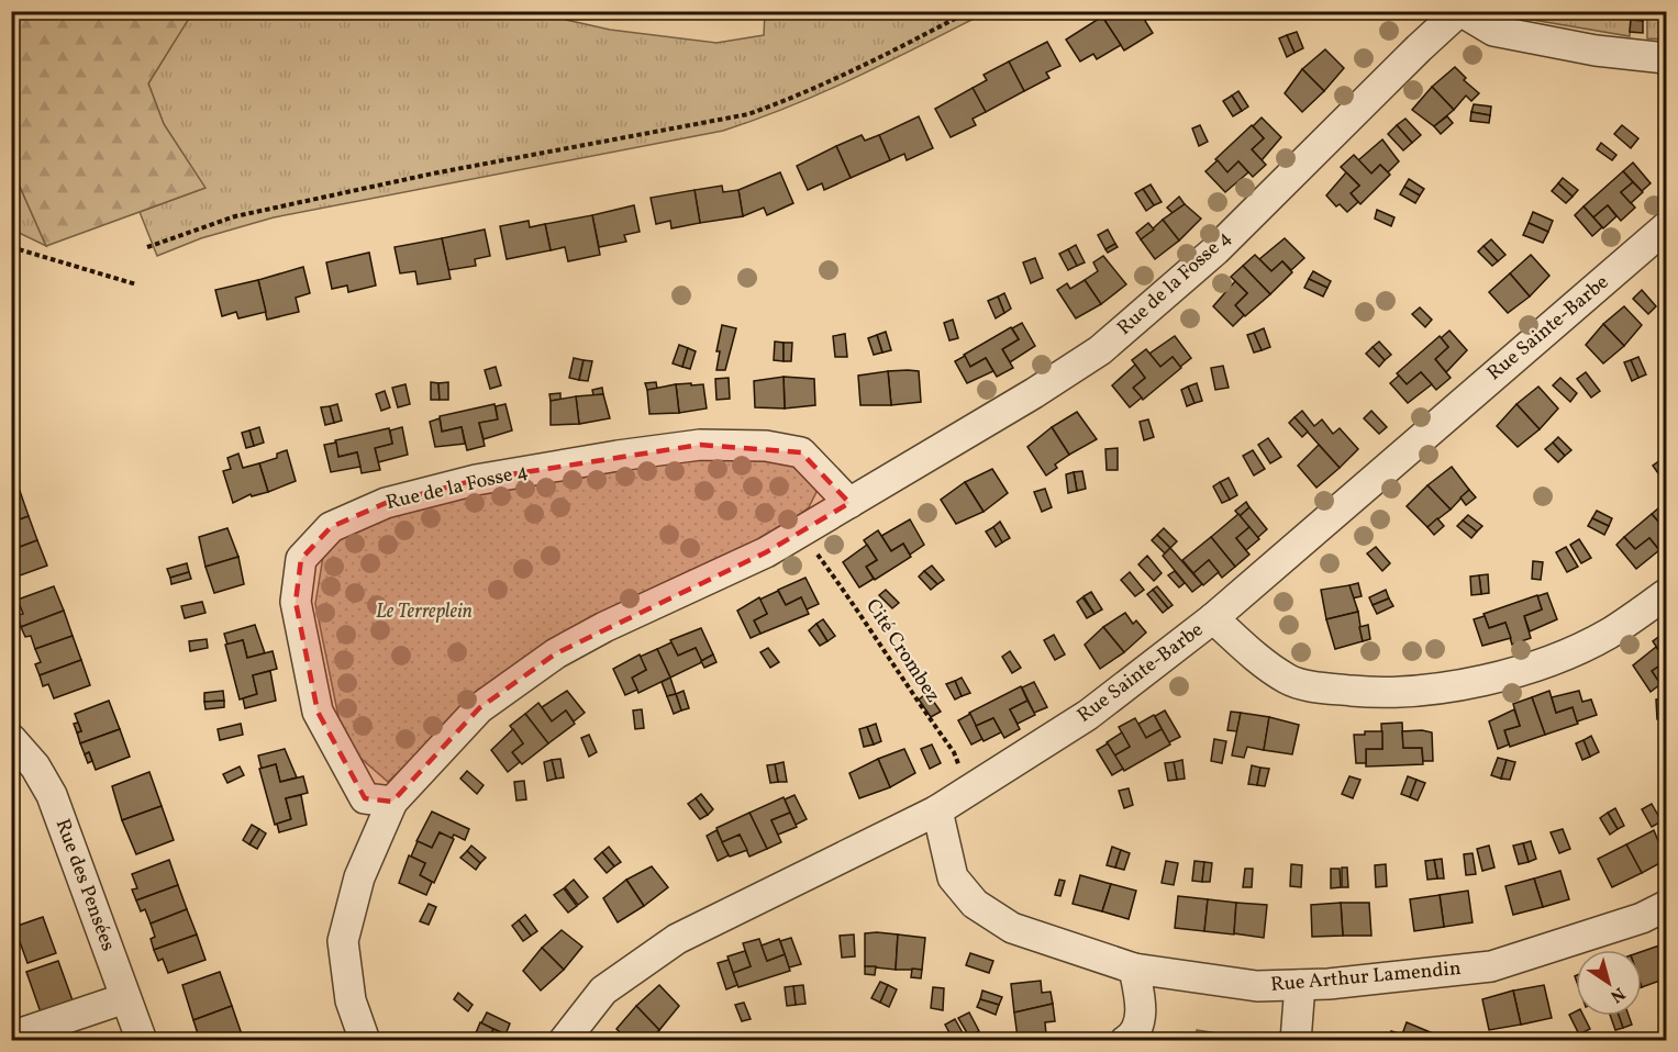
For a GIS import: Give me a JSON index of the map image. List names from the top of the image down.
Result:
{
  "streets": {
    "street": [
      "Rue de la Fosse 4",
      "Rue Sainte-Barbe",
      "Rue des Pensées",
      "Rue Arthur Lamendin"
    ],
    "path": ["Cité Crombez"]
  },
  "crossings": [
    ["Rue de la Fosse 4", "Cité Crombez"],
    ["Rue Sainte-Barbe", "Cité Crombez"],
    ["Rue Sainte-Barbe", "Rue Arthur Lamendin"]
  ],
  "parks": ["Le Terreplein"],
  "north": "bottom right"
}
